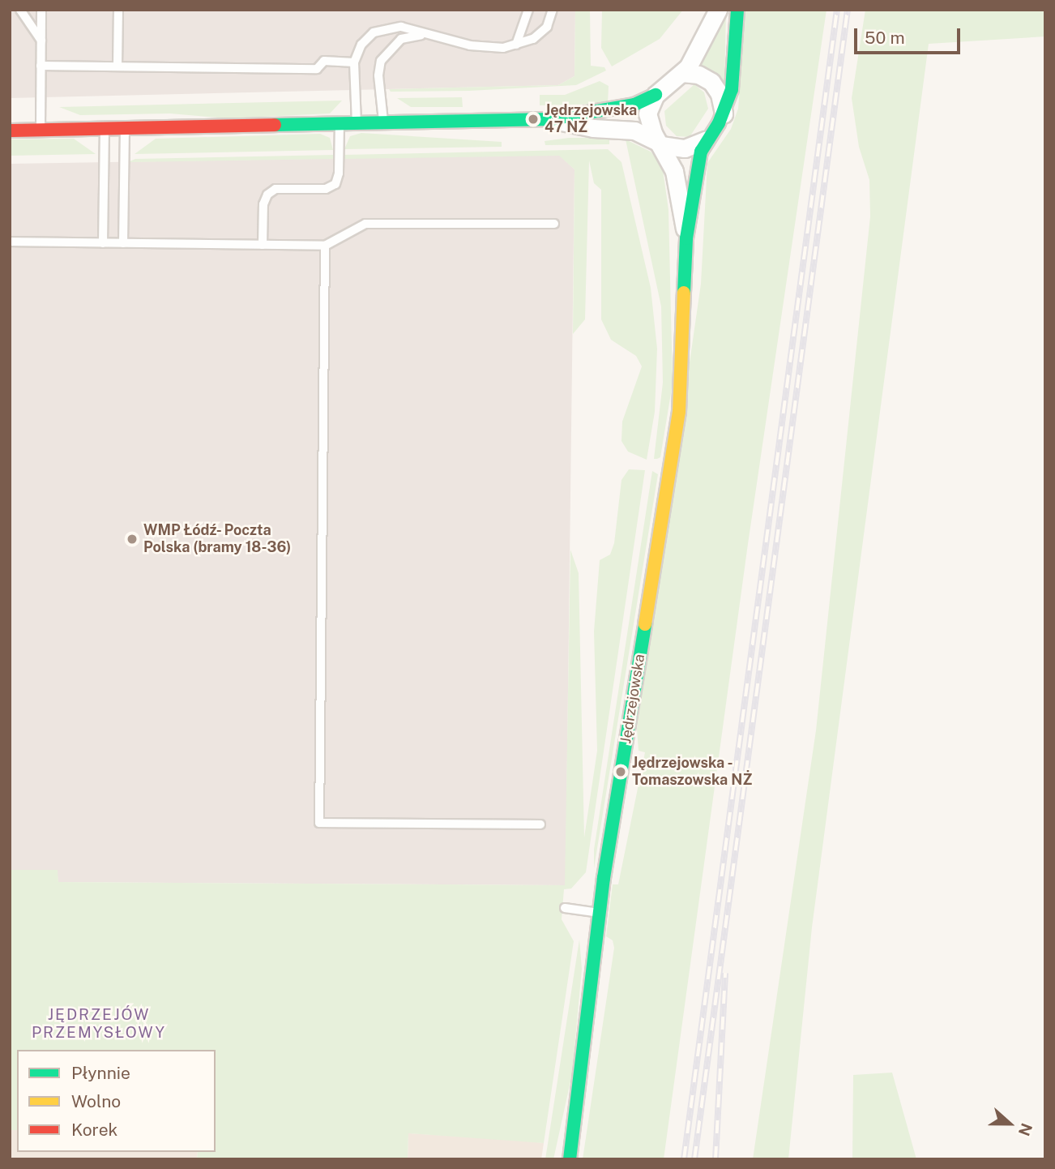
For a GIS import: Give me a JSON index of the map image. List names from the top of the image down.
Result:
{
  "streets": {
    "street": ["Jędrzejowska"]
  },
  "districts": ["JĘDRZEJÓW PRZEMYSŁOWY"],
  "places": ["Jędrzejowska 47 NŻ", "WMP Łódź- Poczta Polska (bramy 18-36)", "Jędrzejowska - Tomaszowska NŻ"],
  "legend": ["Płynnie", "Wolno", "Korek"],
  "scale_bar": "50 m",
  "north": "right"
}
